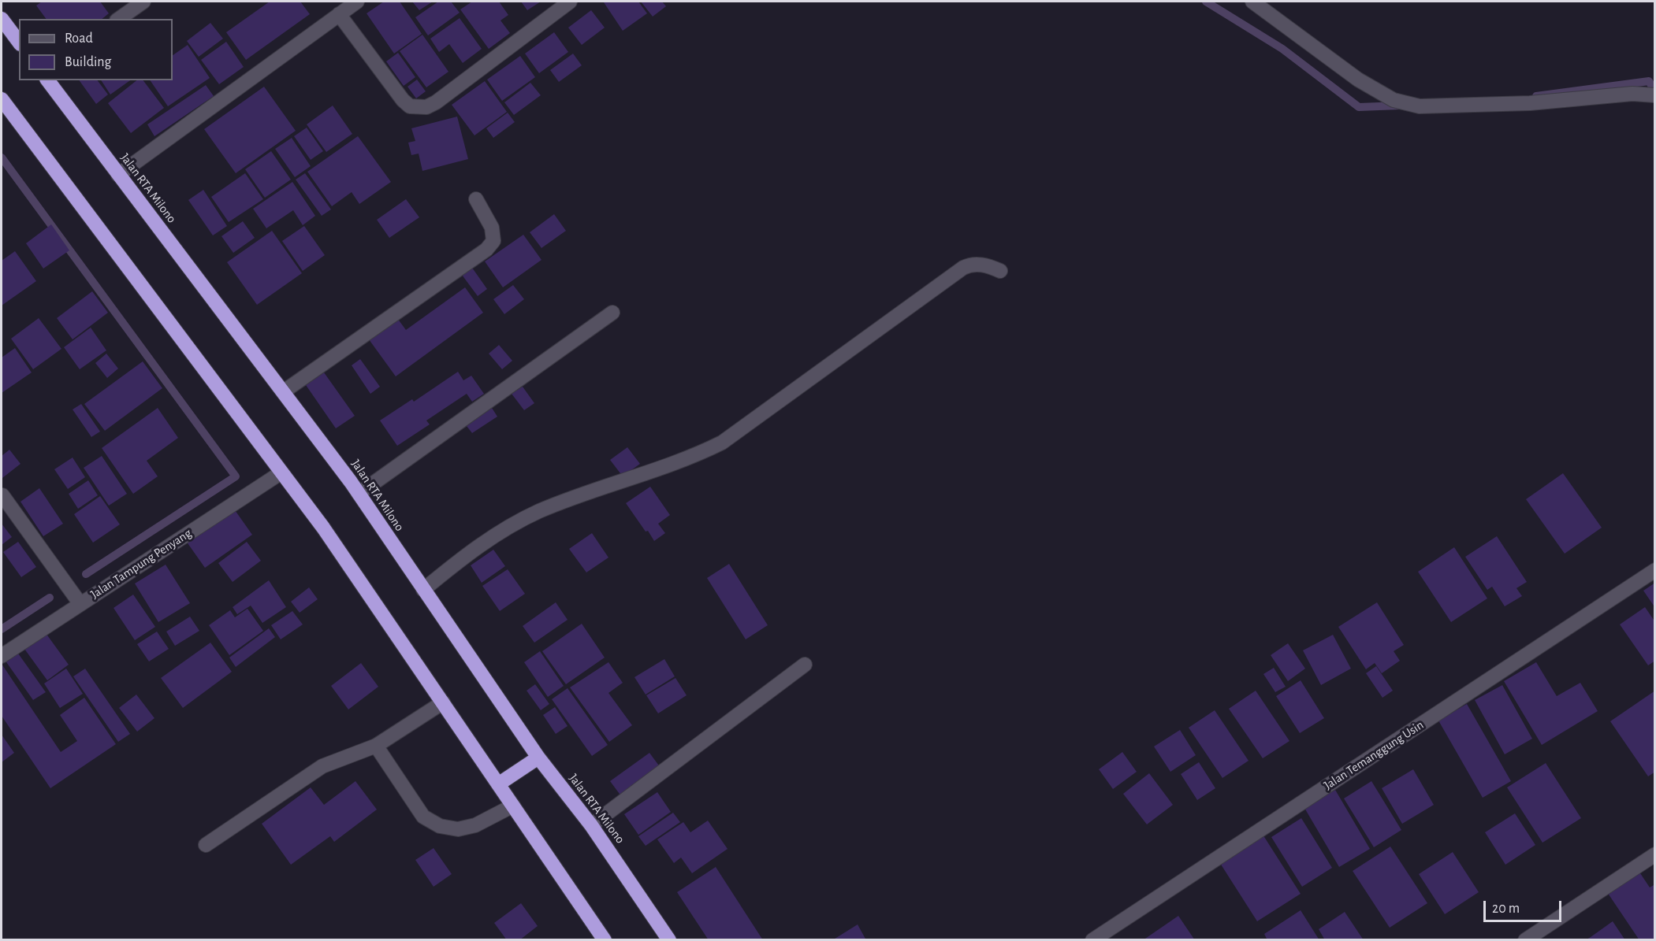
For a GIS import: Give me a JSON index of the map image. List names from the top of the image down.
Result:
{
  "streets": {
    "highway": ["Jalan RTA Milono"],
    "street": ["Jalan Tampung Penyang", "Jalan Temanggung Usin"]
  },
  "legend": ["Road", "Building"],
  "scale_bar": "20 m"
}
